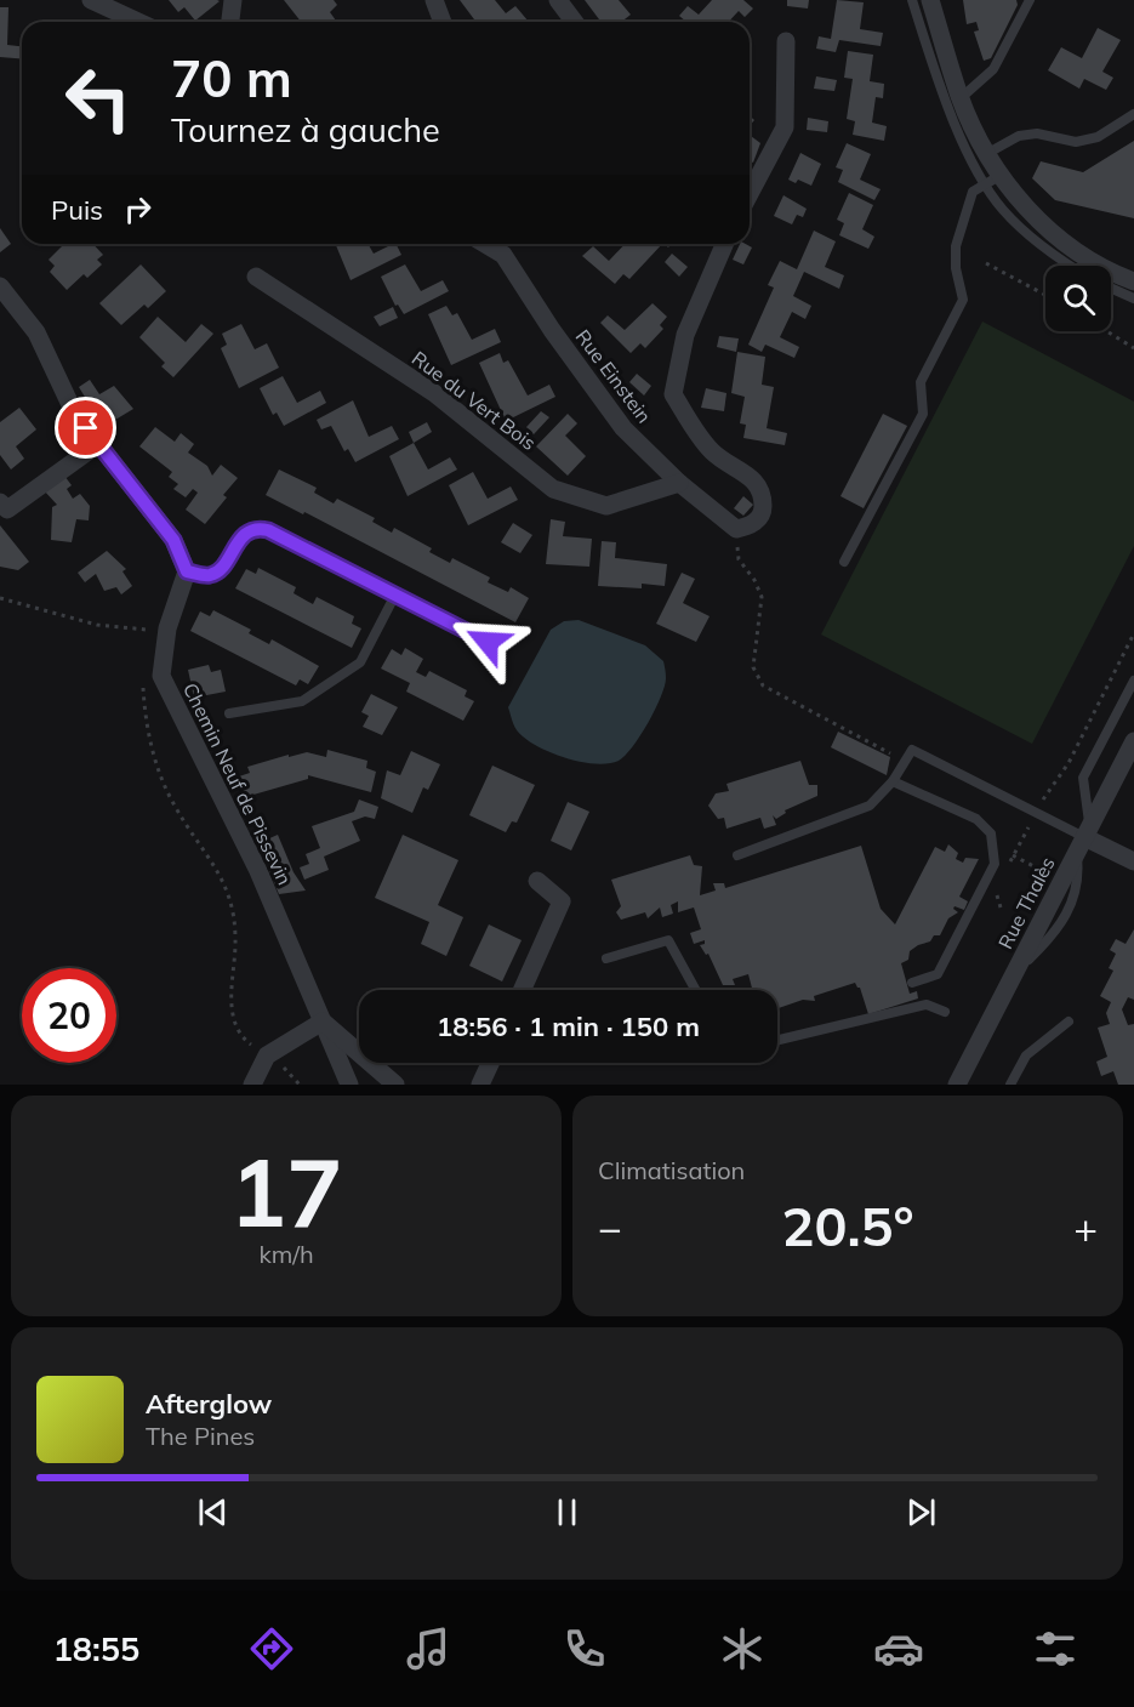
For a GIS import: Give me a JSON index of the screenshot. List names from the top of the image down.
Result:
{
  "streets": {
    "street": [
      "Rue Einstein",
      "Rue du Vert Bois",
      "Chemin Neuf de Pissevin",
      "Rue Thalès"
    ]
  },
  "crossings": [
    ["Rue Einstein", "Rue du Vert Bois"]
  ],
  "page": {
    "turn": ["70 m", "Tournez à gauche"],
    "then": "Puis",
    "limit": "20",
    "trip": "18:56 · 1 min · 150 m",
    "tile": [
      ["17", "km/h"],
      "Climatisation"
    ],
    "heat": ["−", "20.5°", "+"],
    "song": ["Afterglow", "The Pines"],
    "tabs": "18:55"
  }
}
